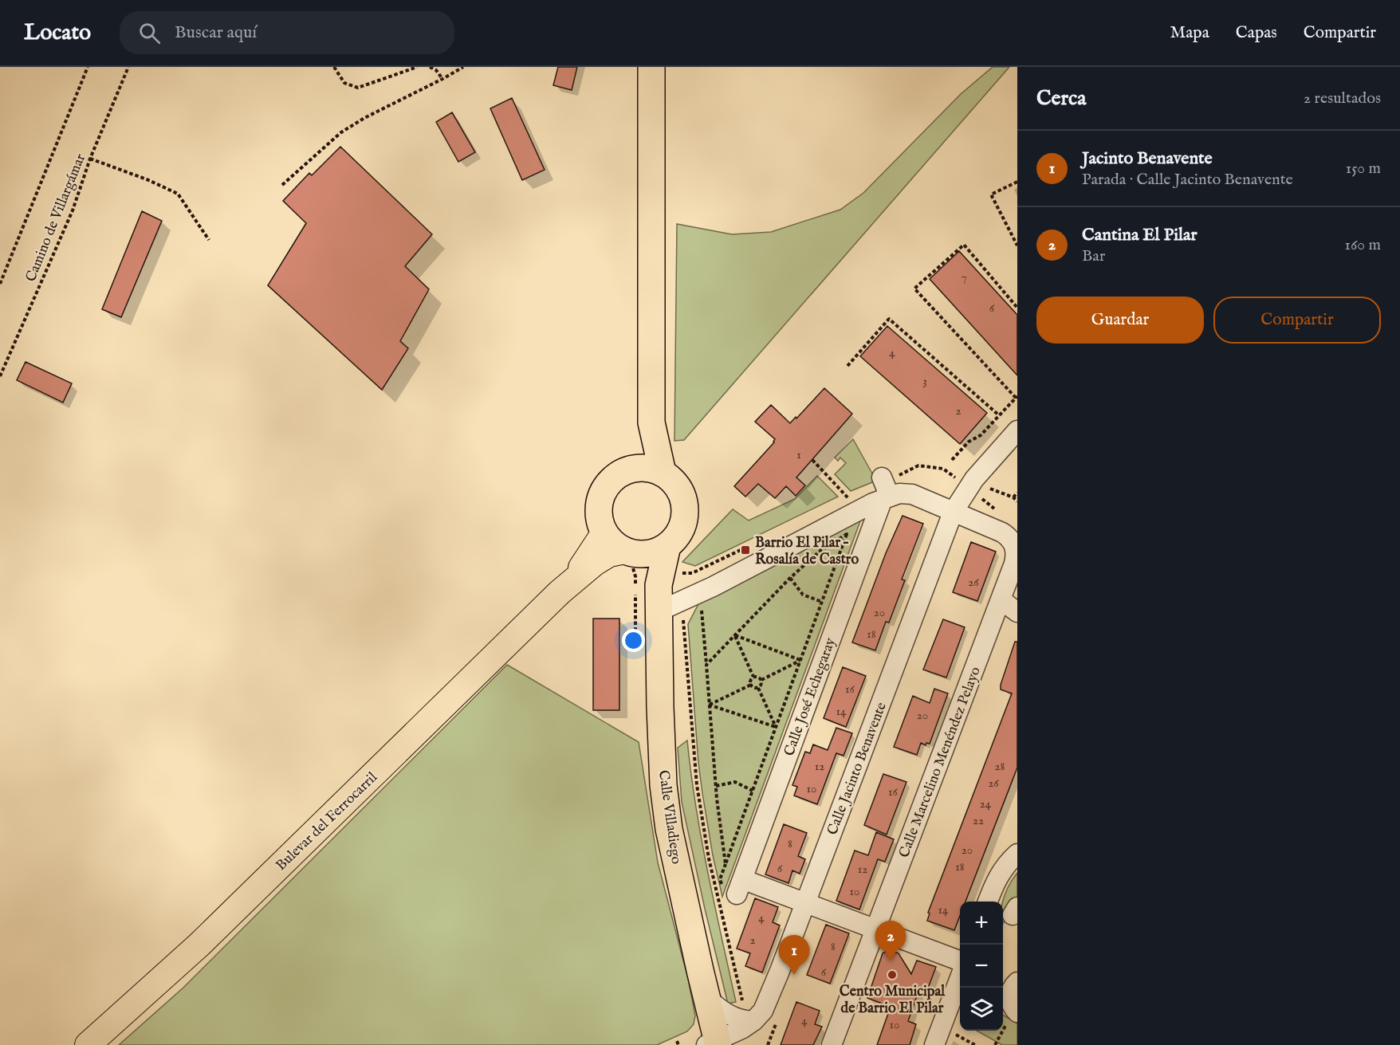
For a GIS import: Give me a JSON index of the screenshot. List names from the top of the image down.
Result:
{
  "streets": {
    "highway": ["Calle Villadiego"],
    "main road": ["Bulevar del Ferrocarril"],
    "street": ["Calle José Echegaray", "Calle Marcelino Menéndez Pelayo", "Calle Jacinto Benavente"],
    "path": ["Camino de Villargámar"]
  },
  "crossings": [
    ["Calle José Echegaray", "Calle Marcelino Menéndez Pelayo"],
    ["Calle José Echegaray", "Calle Jacinto Benavente"],
    ["Calle Marcelino Menéndez Pelayo", "Calle Jacinto Benavente"],
    ["Calle Jacinto Benavente", "Calle Villadiego"],
    ["Calle Villadiego", "Bulevar del Ferrocarril"]
  ],
  "places": {
    "transit": ["Barrio El Pilar – Rosalía de Castro"],
    "other": ["Centro Municipal de Barrio El Pilar"]
  },
  "house_numbers": [
    "7",
    "6",
    "4",
    "3",
    "2",
    "1",
    "26",
    "20",
    "18",
    "16",
    "14",
    "20",
    "12",
    "28",
    "26",
    "10",
    "16",
    "24",
    "22",
    "8",
    "20",
    "18",
    "6",
    "12",
    "10",
    "14",
    "4",
    "2",
    "8",
    "6",
    "4",
    "10"
  ],
  "page": {
    "header": "Locato",
    "search": "Buscar aquí",
    "nav": ["Mapa", "Capas", "Compartir"],
    "heading": ["Cerca", "2 resultados"],
    "list": [
      {
        "mark": "1",
        "name": "Jacinto Benavente",
        "note": "Parada · Calle Jacinto Benavente",
        "value": "150 m"
      },
      {
        "mark": "2",
        "name": "Cantina El Pilar",
        "note": "Bar",
        "value": "160 m"
      }
    ],
    "buttons": ["Guardar", "Compartir"],
    "map_buttons": ["+", "−"],
    "pins": ["2", "1"]
  }
}
